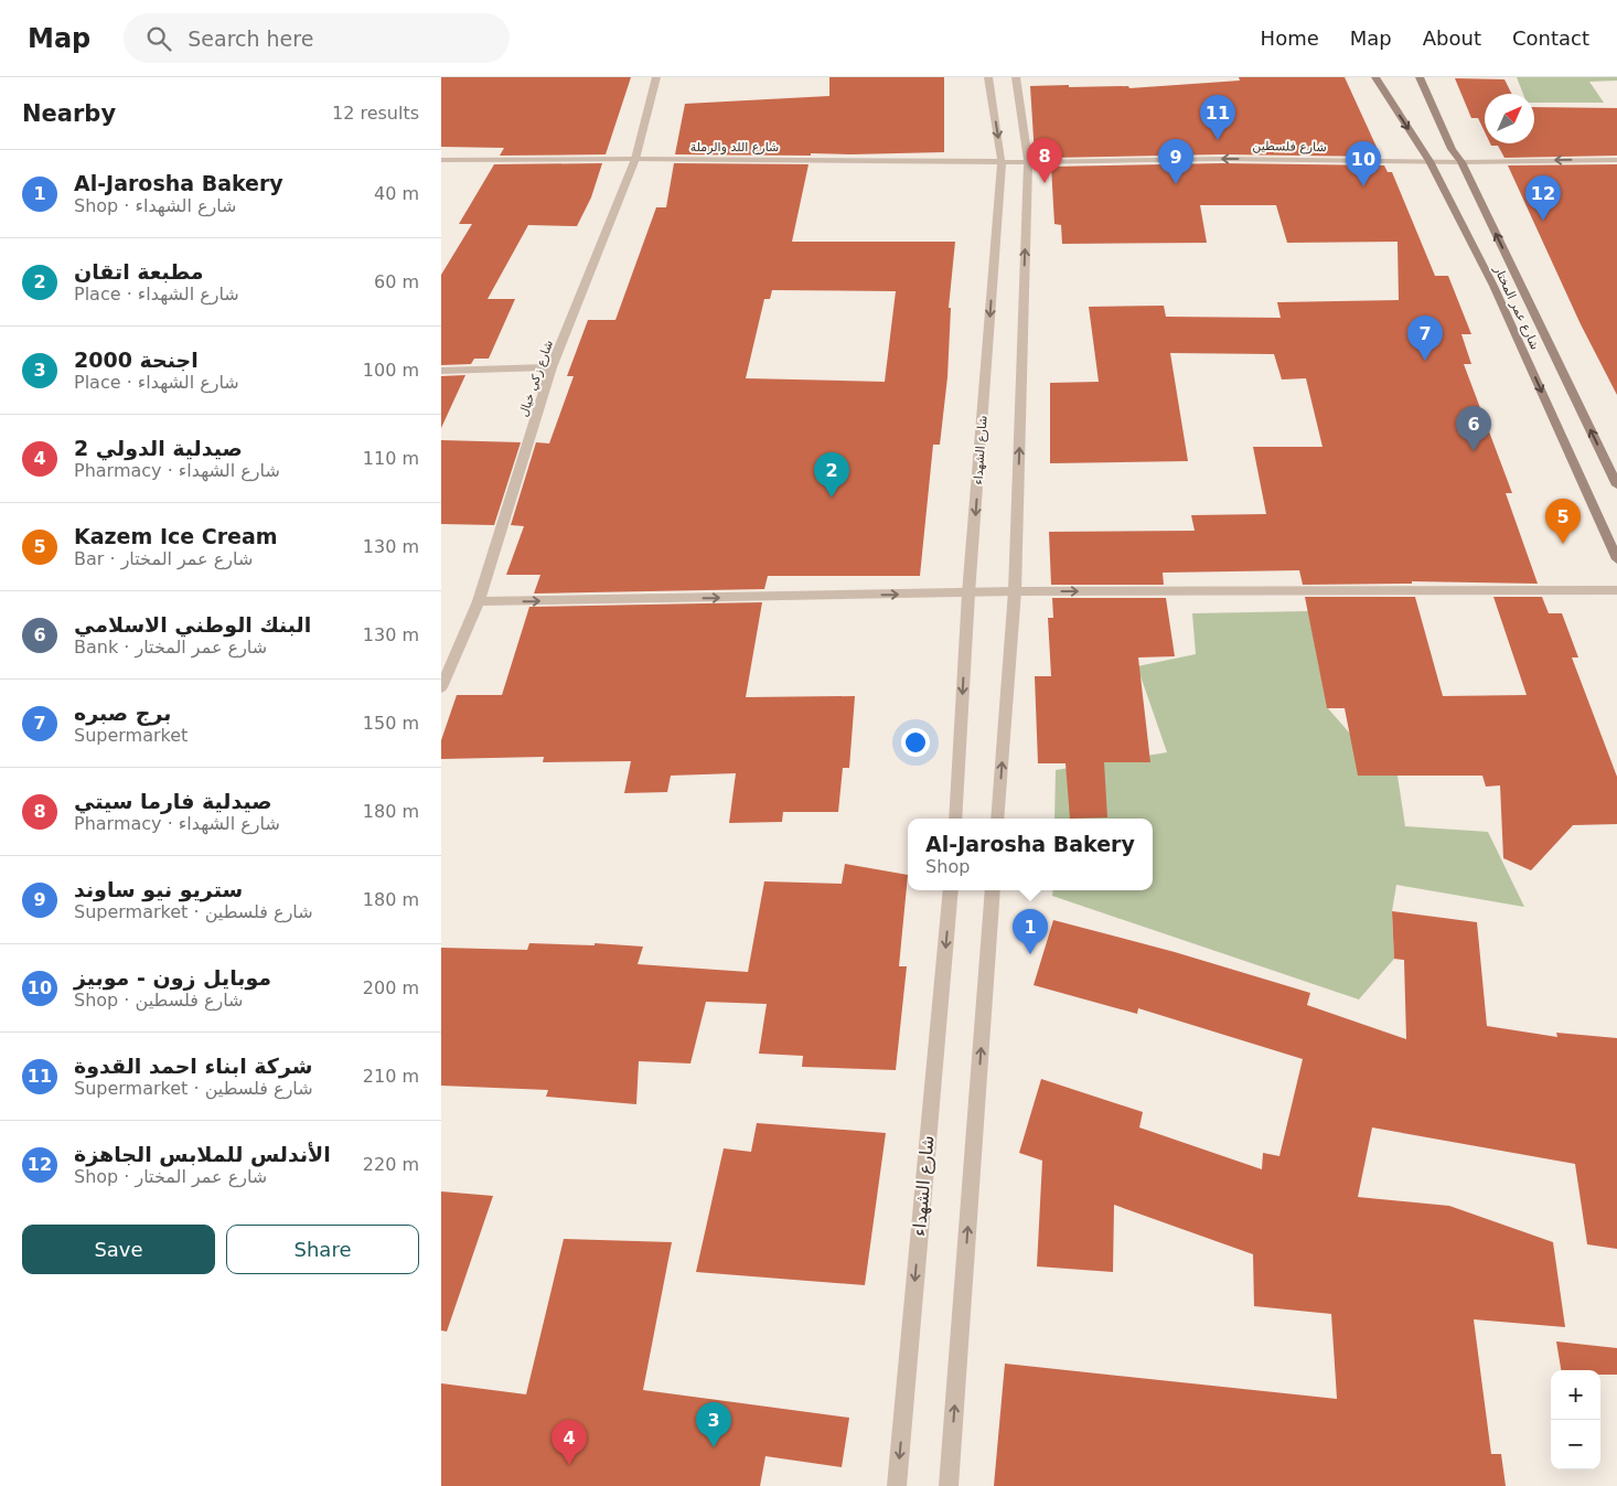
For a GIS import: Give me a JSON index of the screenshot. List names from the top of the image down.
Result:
{
  "streets": {
    "main road": ["شارع عمر المختار"],
    "street": [
      "شارع اللد والرملة",
      "شارع فلسطين",
      "شارع زكي خيال",
      "شارع الشهداء"
    ]
  },
  "crossings": [
    ["شارع اللد والرملة", "شارع فلسطين"],
    ["شارع اللد والرملة", "شارع زكي خيال"],
    ["شارع اللد والرملة", "شارع الشهداء"],
    ["شارع فلسطين", "شارع عمر المختار"]
  ],
  "one_way": ["شارع فلسطين"],
  "north": "top right",
  "page": {
    "header": "Map",
    "search": "Search here",
    "nav": [
      "Home",
      "Map",
      "About",
      "Contact"
    ],
    "heading": ["Nearby", "12 results"],
    "pins": [
      "11",
      "8",
      "9",
      "10",
      "12",
      "7",
      "6",
      "2",
      "5",
      "1",
      "3",
      "4"
    ],
    "list": [
      {
        "mark": "1",
        "name": "Al-Jarosha Bakery",
        "note": "Shop · شارع الشهداء",
        "value": "40 m"
      },
      {
        "mark": "2",
        "name": "مطبعة اتقان",
        "note": "Place · شارع الشهداء",
        "value": "60 m"
      },
      {
        "mark": "3",
        "name": "اجنحة 2000",
        "note": "Place · شارع الشهداء",
        "value": "100 m"
      },
      {
        "mark": "4",
        "name": "صيدلية الدولي 2",
        "note": "Pharmacy · شارع الشهداء",
        "value": "110 m"
      },
      {
        "mark": "5",
        "name": "Kazem Ice Cream",
        "note": "Bar · شارع عمر المختار",
        "value": "130 m"
      },
      {
        "mark": "6",
        "name": "البنك الوطني الاسلامي",
        "note": "Bank · شارع عمر المختار",
        "value": "130 m"
      },
      {
        "mark": "7",
        "name": "برج صبره",
        "note": "Supermarket",
        "value": "150 m"
      },
      {
        "mark": "8",
        "name": "صيدلية فارما سيتي",
        "note": "Pharmacy · شارع الشهداء",
        "value": "180 m"
      },
      {
        "mark": "9",
        "name": "ستريو نيو ساوند",
        "note": "Supermarket · شارع فلسطين",
        "value": "180 m"
      },
      {
        "mark": "10",
        "name": "موبايل زون - موبيز",
        "note": "Shop · شارع فلسطين",
        "value": "200 m"
      },
      {
        "mark": "11",
        "name": "شركة ابناء احمد القدوة",
        "note": "Supermarket · شارع فلسطين",
        "value": "210 m"
      },
      {
        "mark": "12",
        "name": "الأندلس للملابس الجاهزة",
        "note": "Shop · شارع عمر المختار",
        "value": "220 m"
      }
    ],
    "popup": ["Al-Jarosha Bakery", "Shop"],
    "buttons": ["Save", "Share"],
    "map_buttons": ["+", "−"]
  }
}
